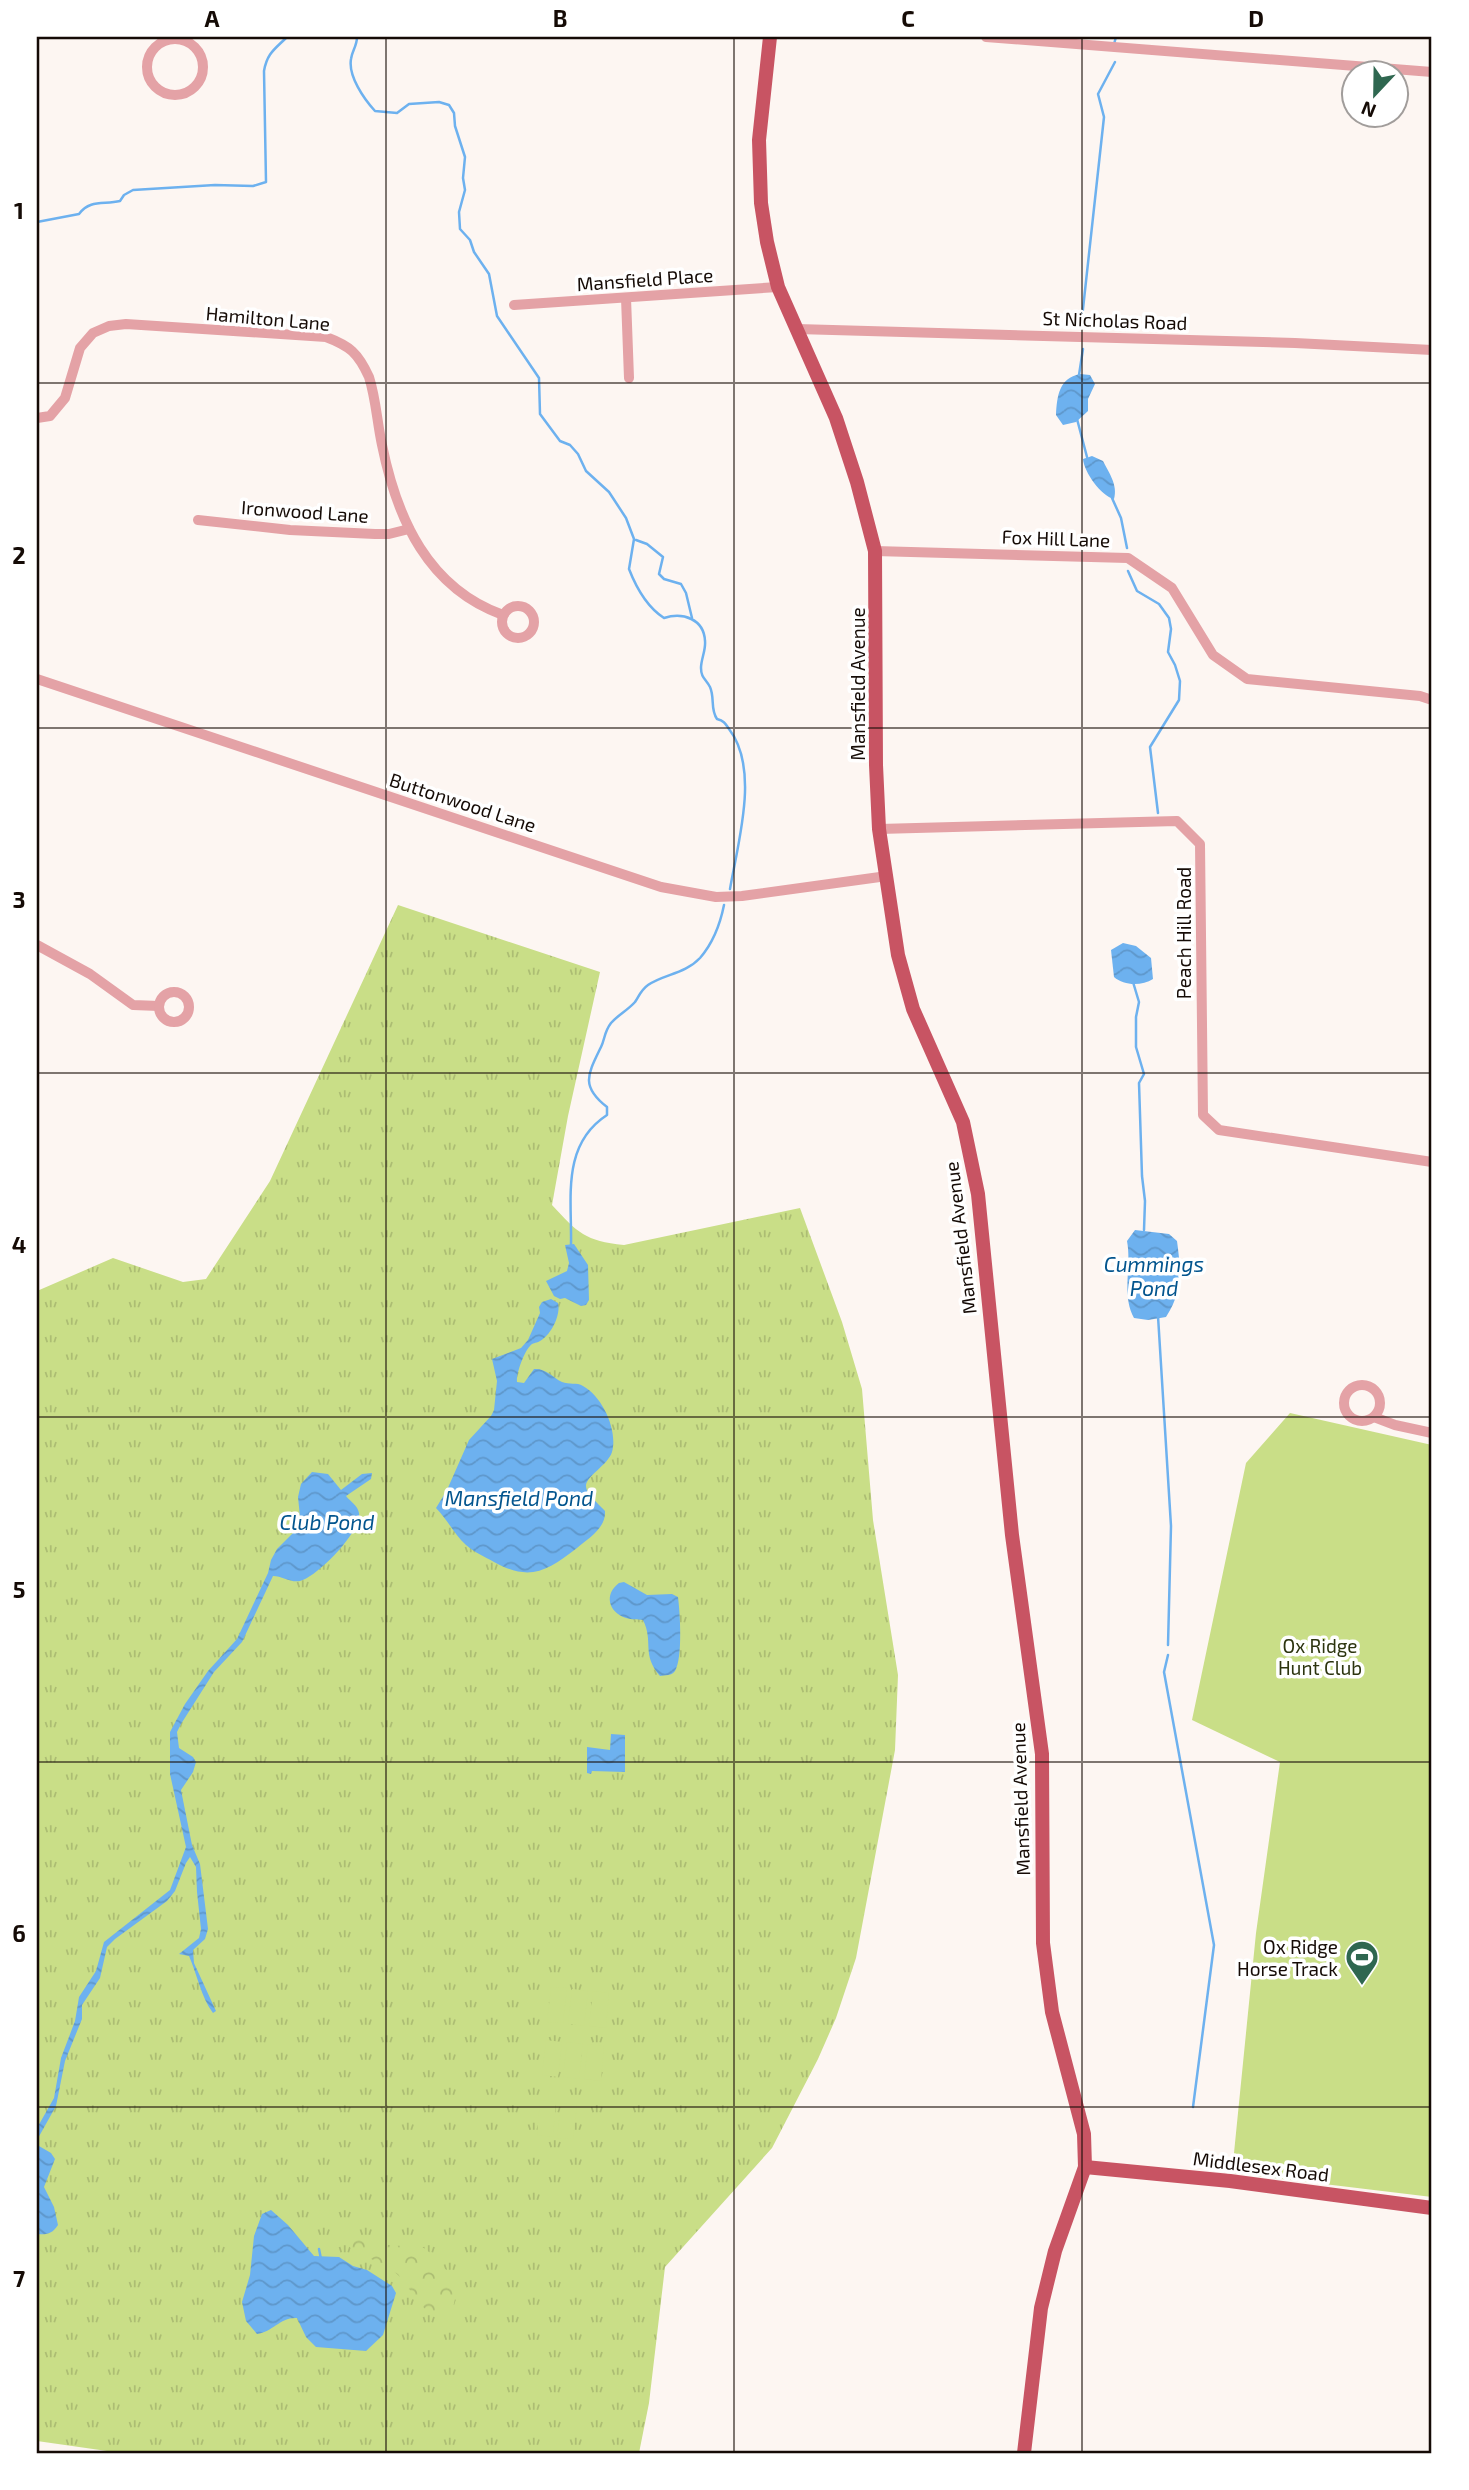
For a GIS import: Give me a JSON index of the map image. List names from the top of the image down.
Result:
{
  "streets": {
    "main road": ["Mansfield Avenue", "Middlesex Road"],
    "street": [
      "Mansfield Place",
      "Hamilton Lane",
      "St Nicholas Road",
      "Ironwood Lane",
      "Fox Hill Lane",
      "Buttonwood Lane",
      "Peach Hill Road"
    ]
  },
  "crossings": [
    ["Mansfield Place", "Mansfield Avenue"],
    ["Hamilton Lane", "Ironwood Lane"],
    ["St Nicholas Road", "Mansfield Avenue"],
    ["Fox Hill Lane", "Mansfield Avenue"],
    ["Mansfield Avenue", "Buttonwood Lane"],
    ["Mansfield Avenue", "Peach Hill Road"],
    ["Mansfield Avenue", "Middlesex Road"]
  ],
  "water": ["Cummings Pond", "Mansfield Pond", "Club Pond"],
  "parks": ["Ox Ridge Hunt Club"],
  "places": {
    "sports": ["Ox Ridge Horse Track"]
  },
  "north": "bottom",
  "grid": {
    "columns": [
      "A",
      "B",
      "C",
      "D"
    ],
    "rows": [
      "1",
      "2",
      "3",
      "4",
      "5",
      "6",
      "7"
    ]
  }
}
